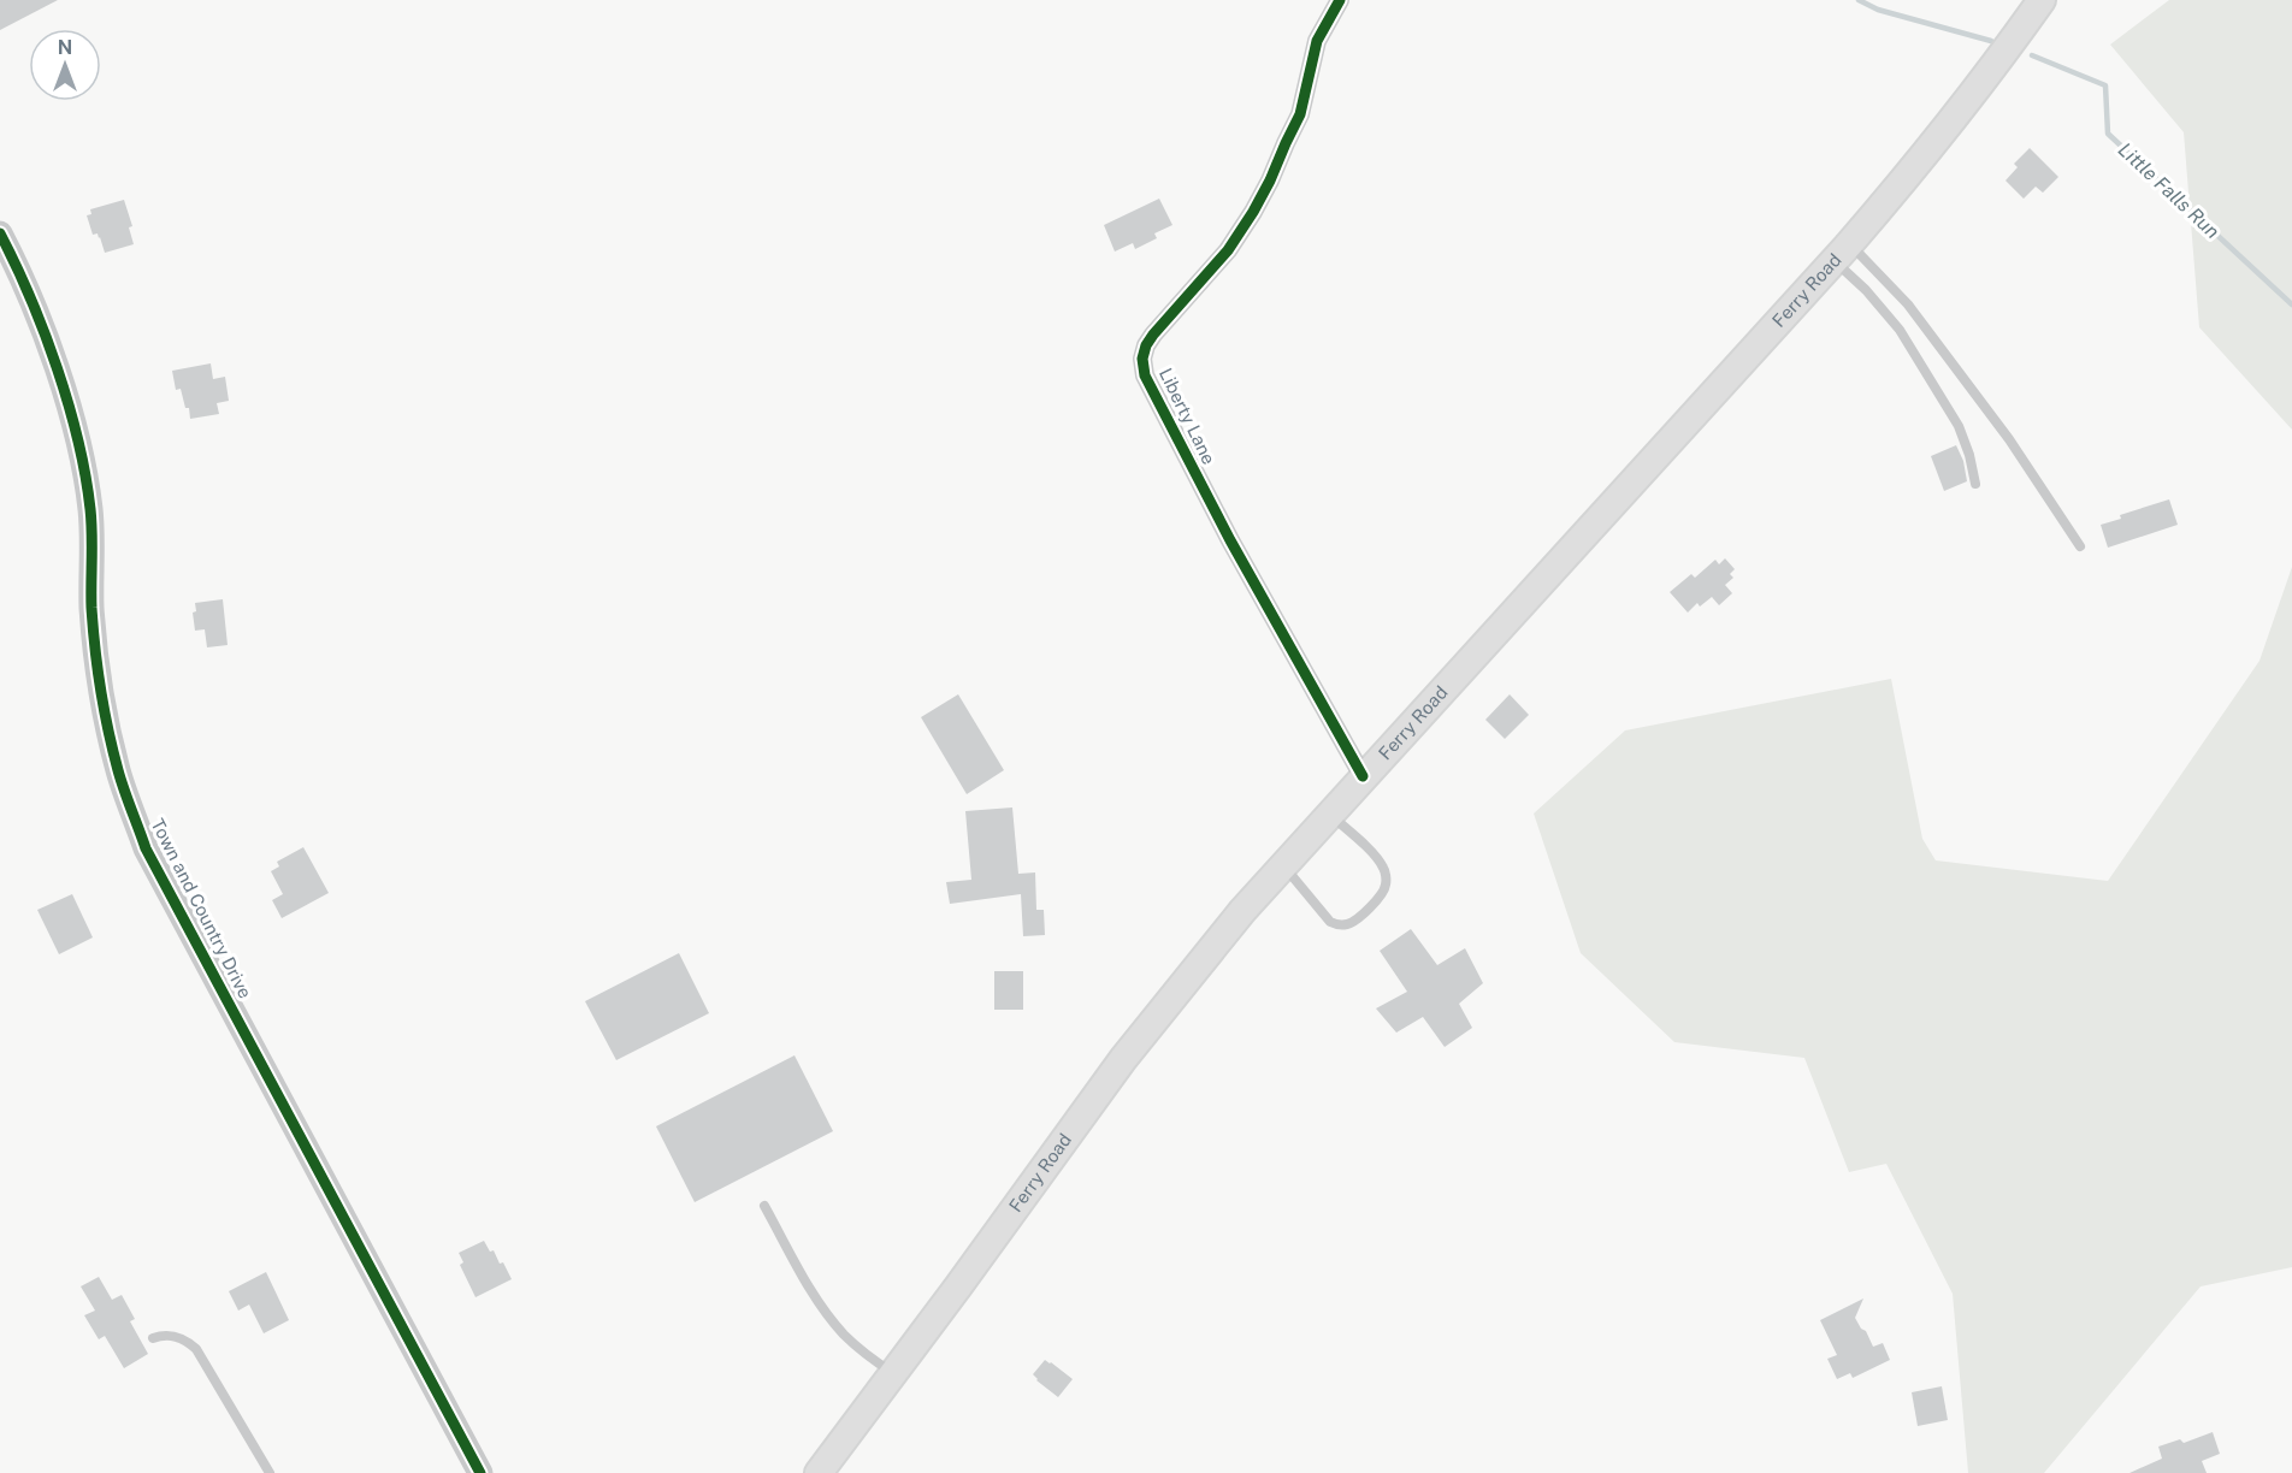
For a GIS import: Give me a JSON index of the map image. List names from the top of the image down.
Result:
{
  "streets": {
    "main road": ["Ferry Road"],
    "street": ["Liberty Lane", "Town and Country Drive"]
  },
  "crossings": [
    ["Ferry Road", "Liberty Lane"]
  ],
  "water": ["Little Falls Run"],
  "north": "top"
}
